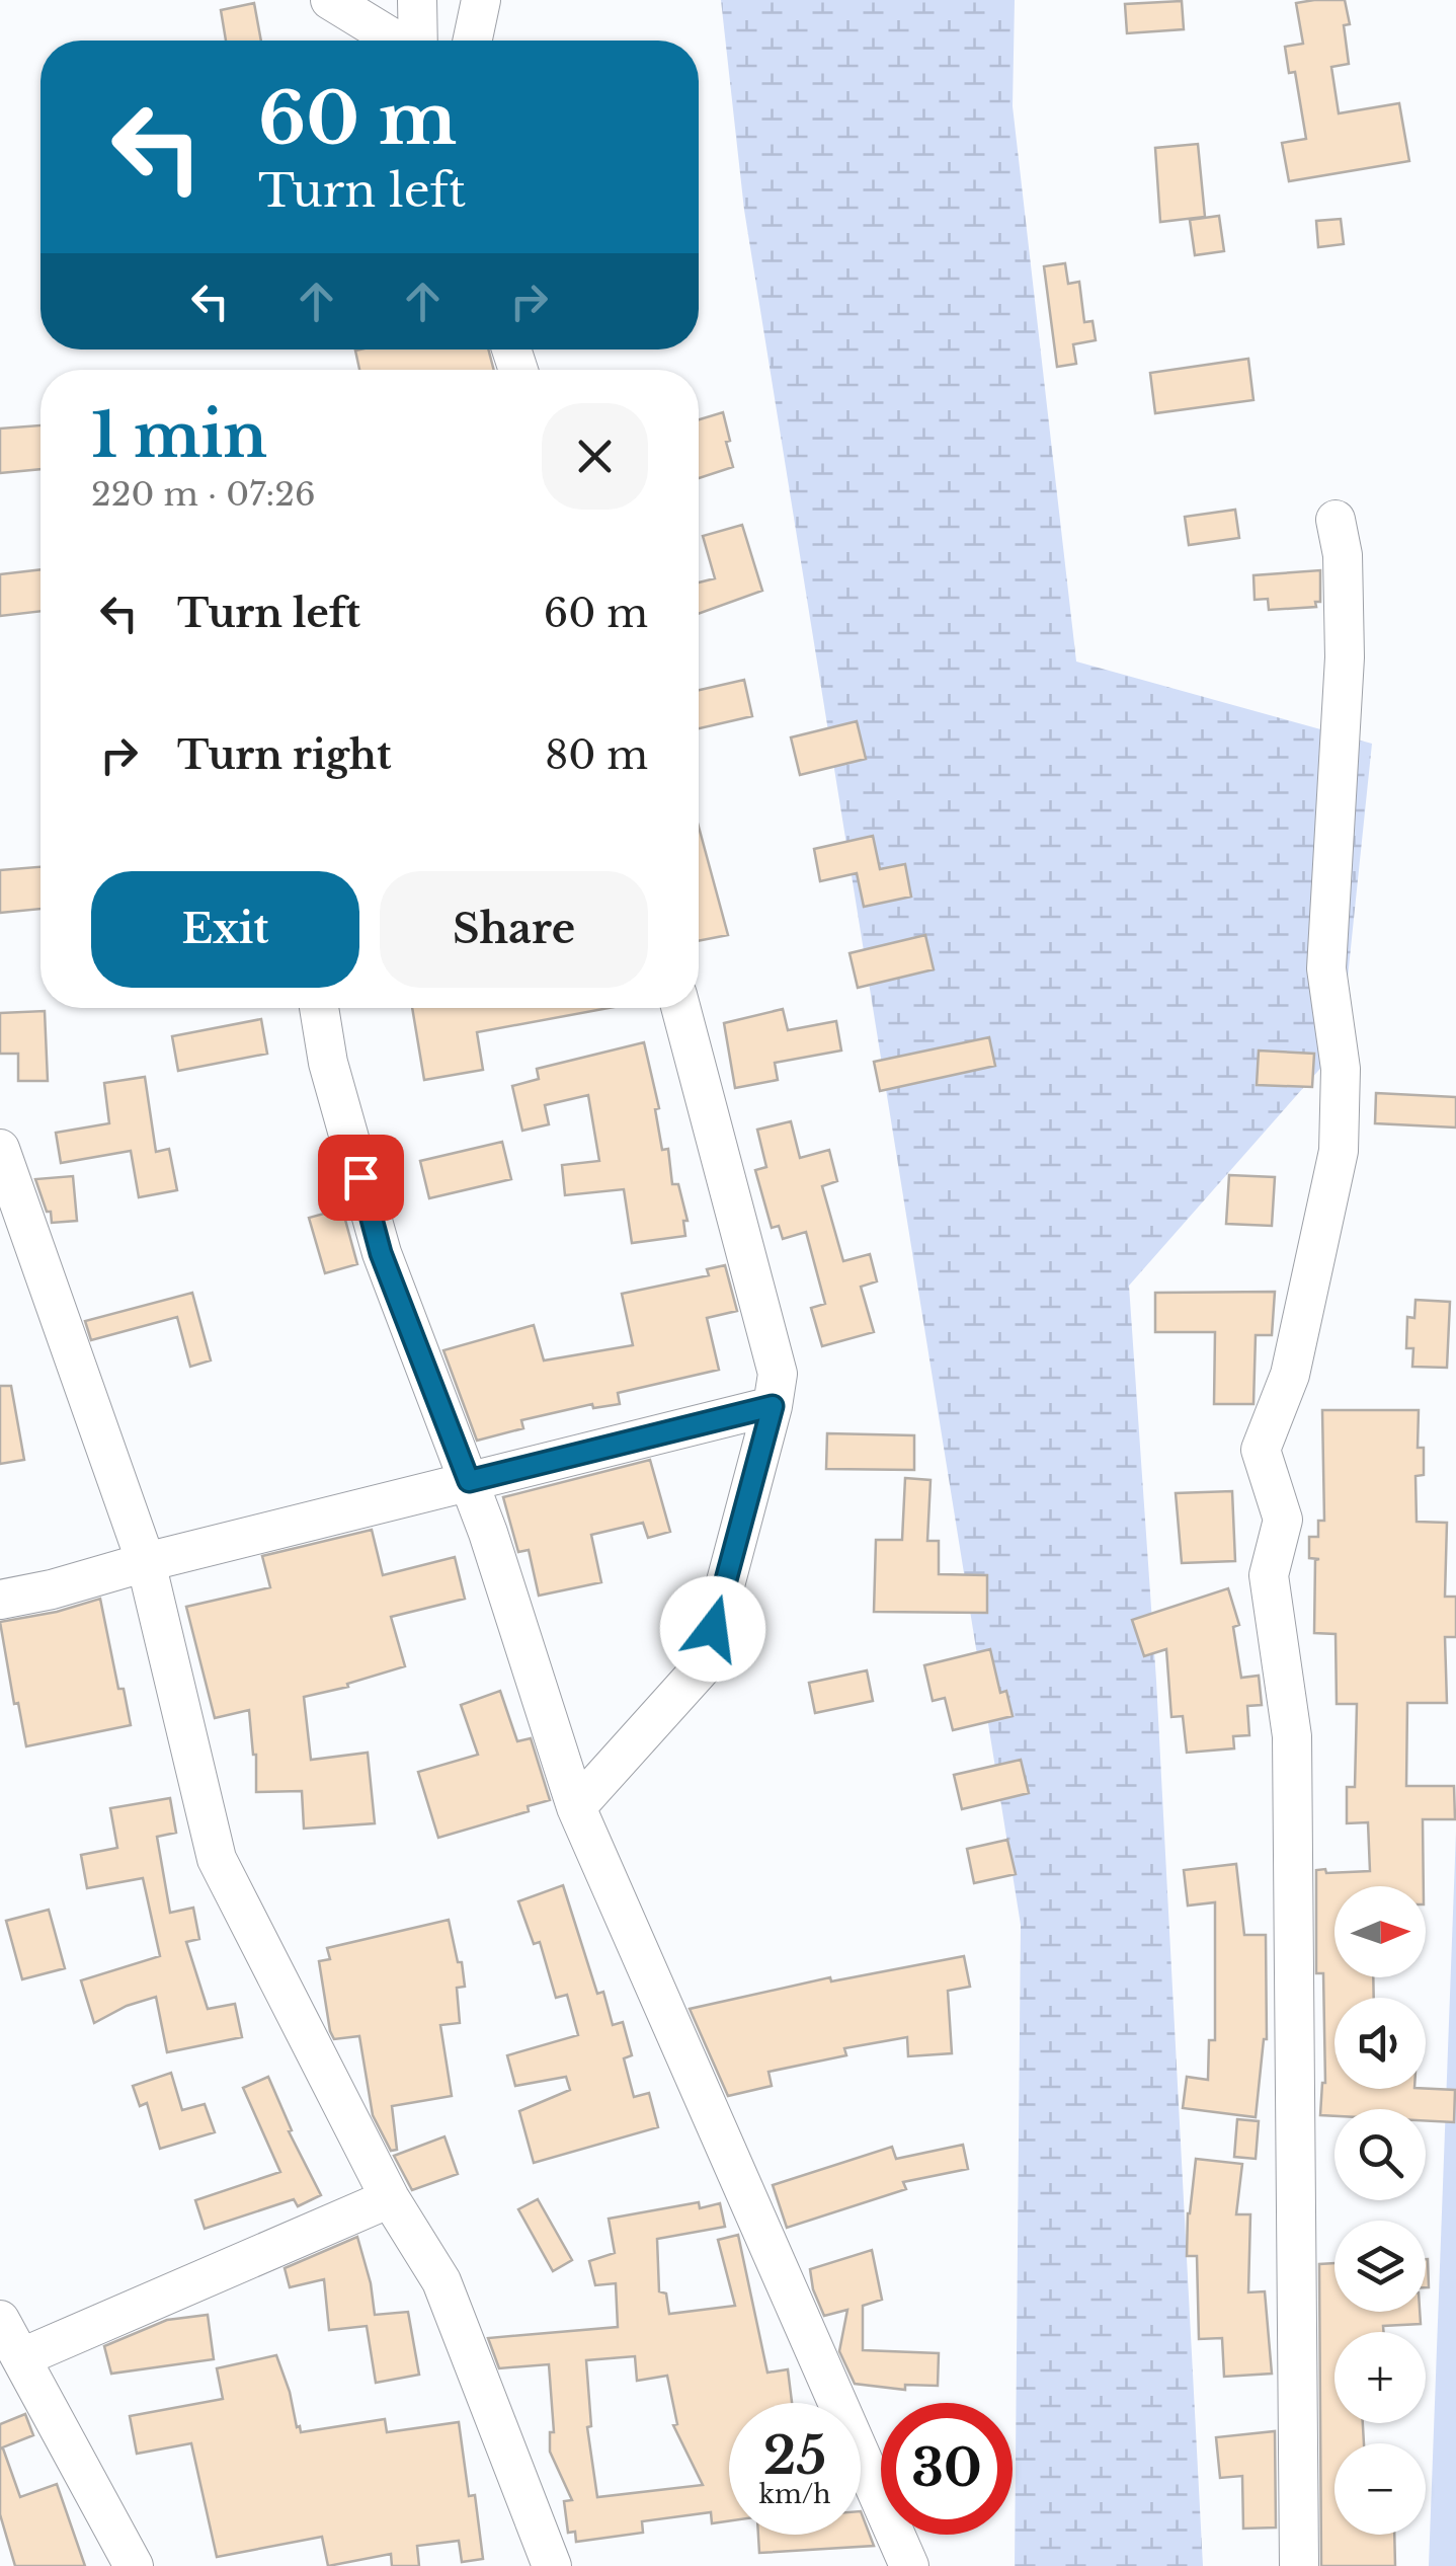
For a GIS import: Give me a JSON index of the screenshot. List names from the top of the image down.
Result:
{
  "north": "right",
  "page": {
    "turn": ["60 m", "Turn left"],
    "heading": ["1 min", "220 m · 07:26"],
    "list": [
      {
        "name": "Turn left",
        "value": "60 m"
      },
      {
        "name": "Turn right",
        "value": "80 m"
      }
    ],
    "buttons": ["Exit", "Share"],
    "map_buttons": ["+", "−"],
    "speed": "25 km/h",
    "limit": "30"
  }
}
